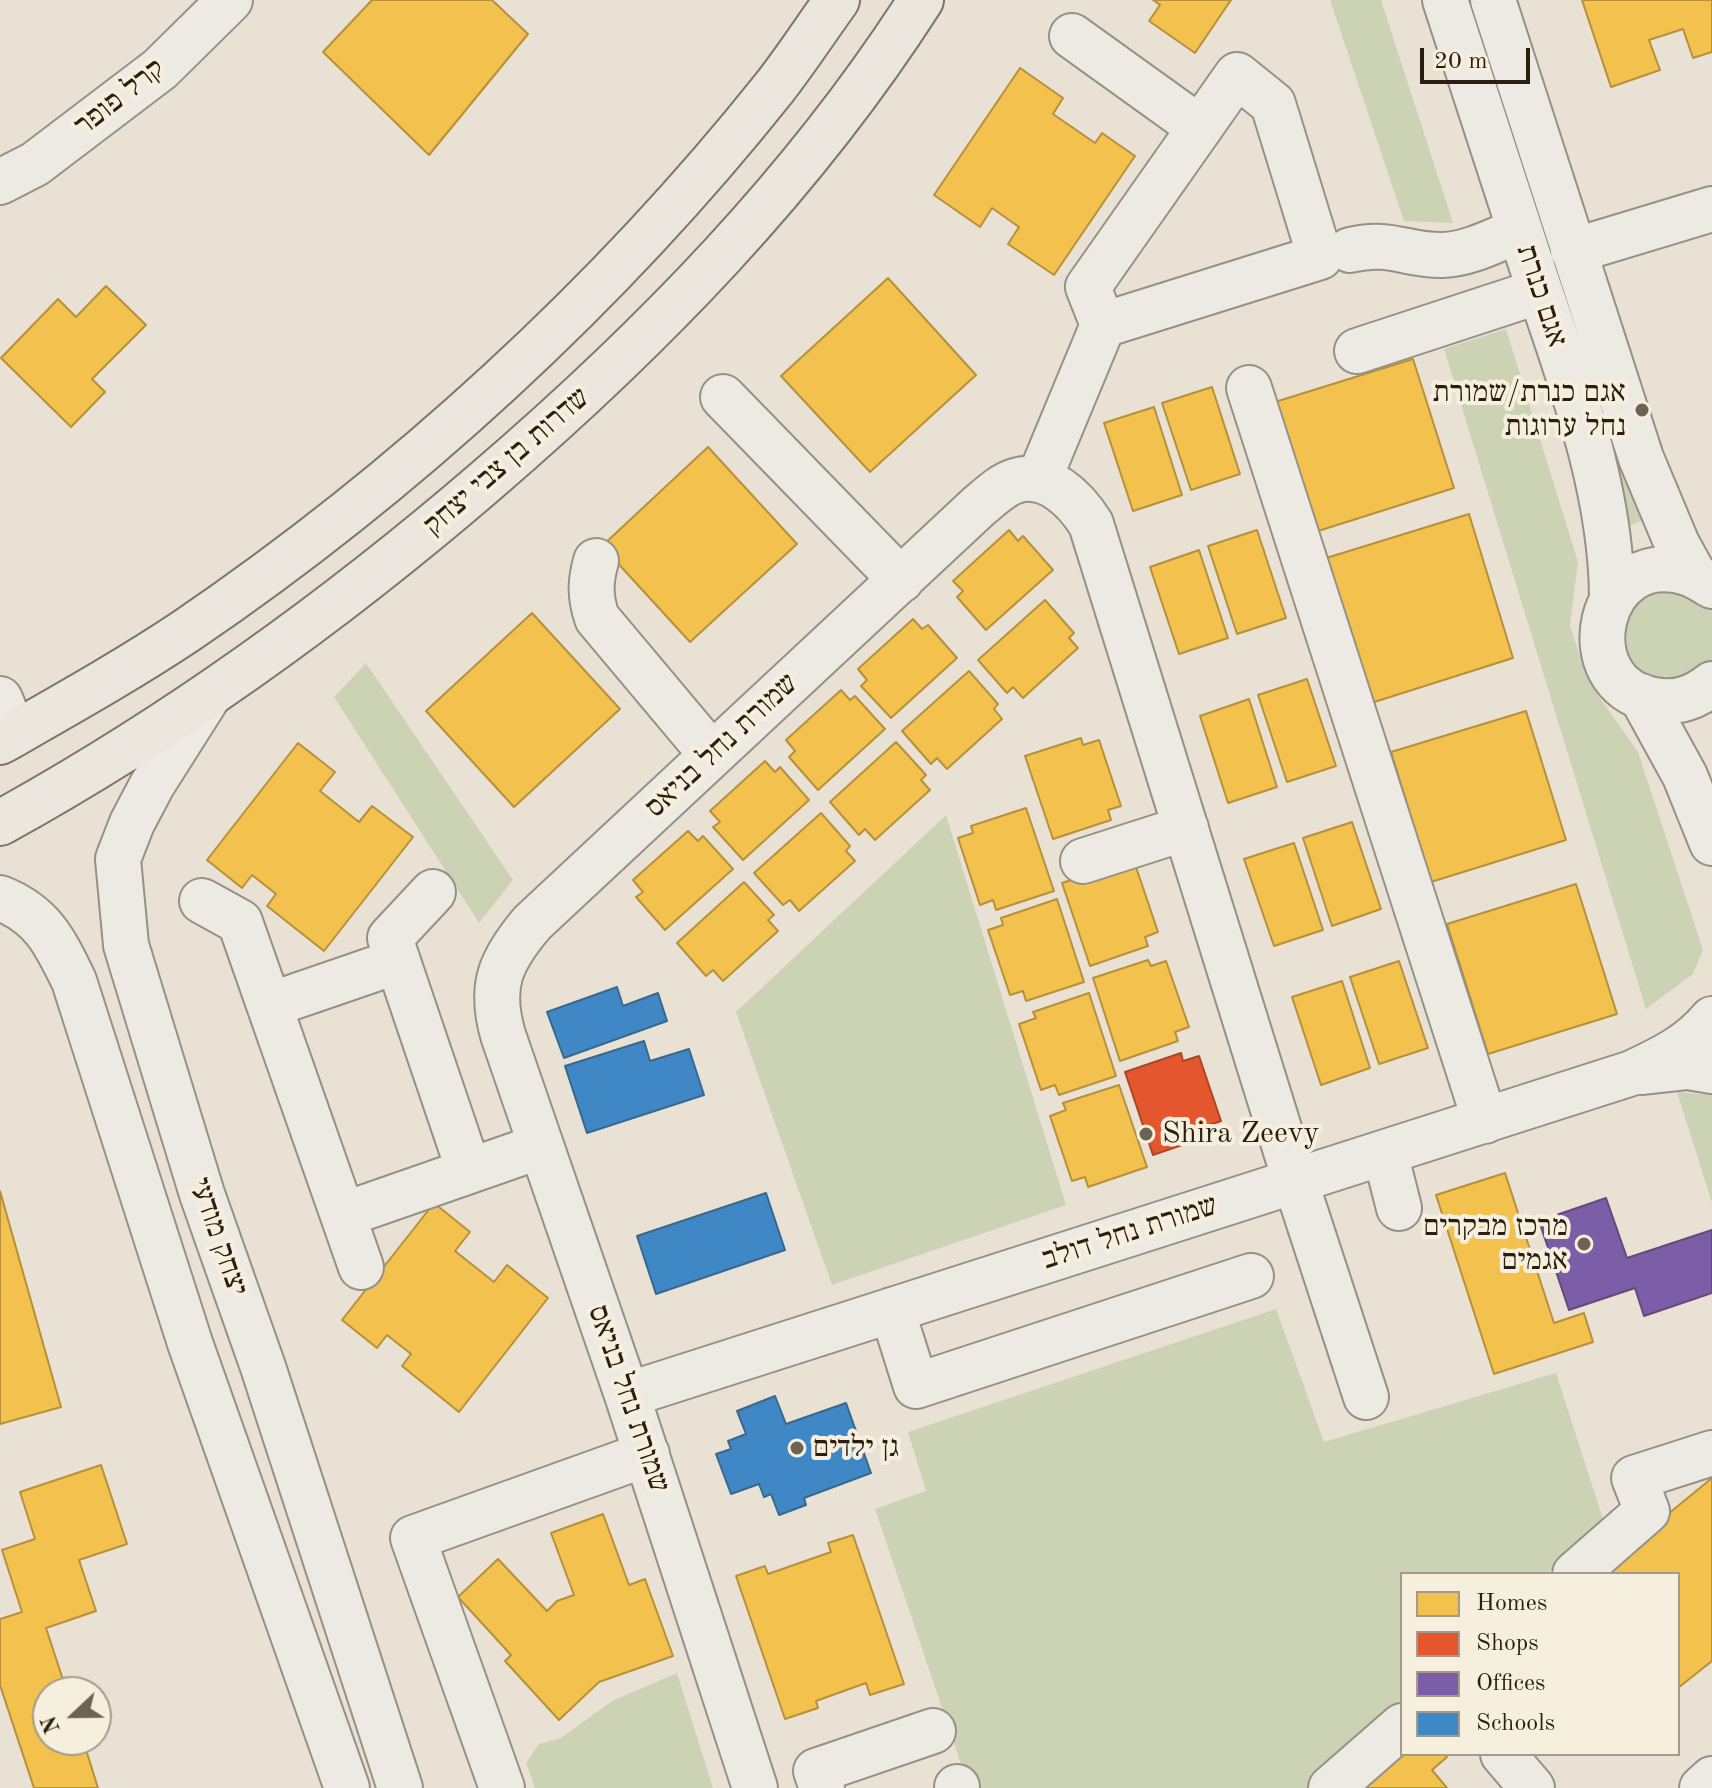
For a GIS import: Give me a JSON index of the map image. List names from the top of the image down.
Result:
{
  "streets": {
    "main road": ["שדרות בן צבי יצחק"],
    "street": [
      "קרל פופר",
      "אגם כנרת",
      "שמורת נחל בניאס",
      "שמורת נחל דולב",
      "יצחק מודעי"
    ]
  },
  "crossings": [
    ["שדרות בן צבי יצחק", "יצחק מודעי"],
    ["שמורת נחל בניאס", "שמורת נחל דולב"]
  ],
  "places": [
    "אגם כנרת/שמורת נחל ערוגות",
    "Shira Zeevy",
    "מרכז מבקרים אגמים",
    "גן ילדים"
  ],
  "legend": [
    "Homes",
    "Shops",
    "Offices",
    "Schools"
  ],
  "scale_bar": "20 m",
  "north": "left"
}
